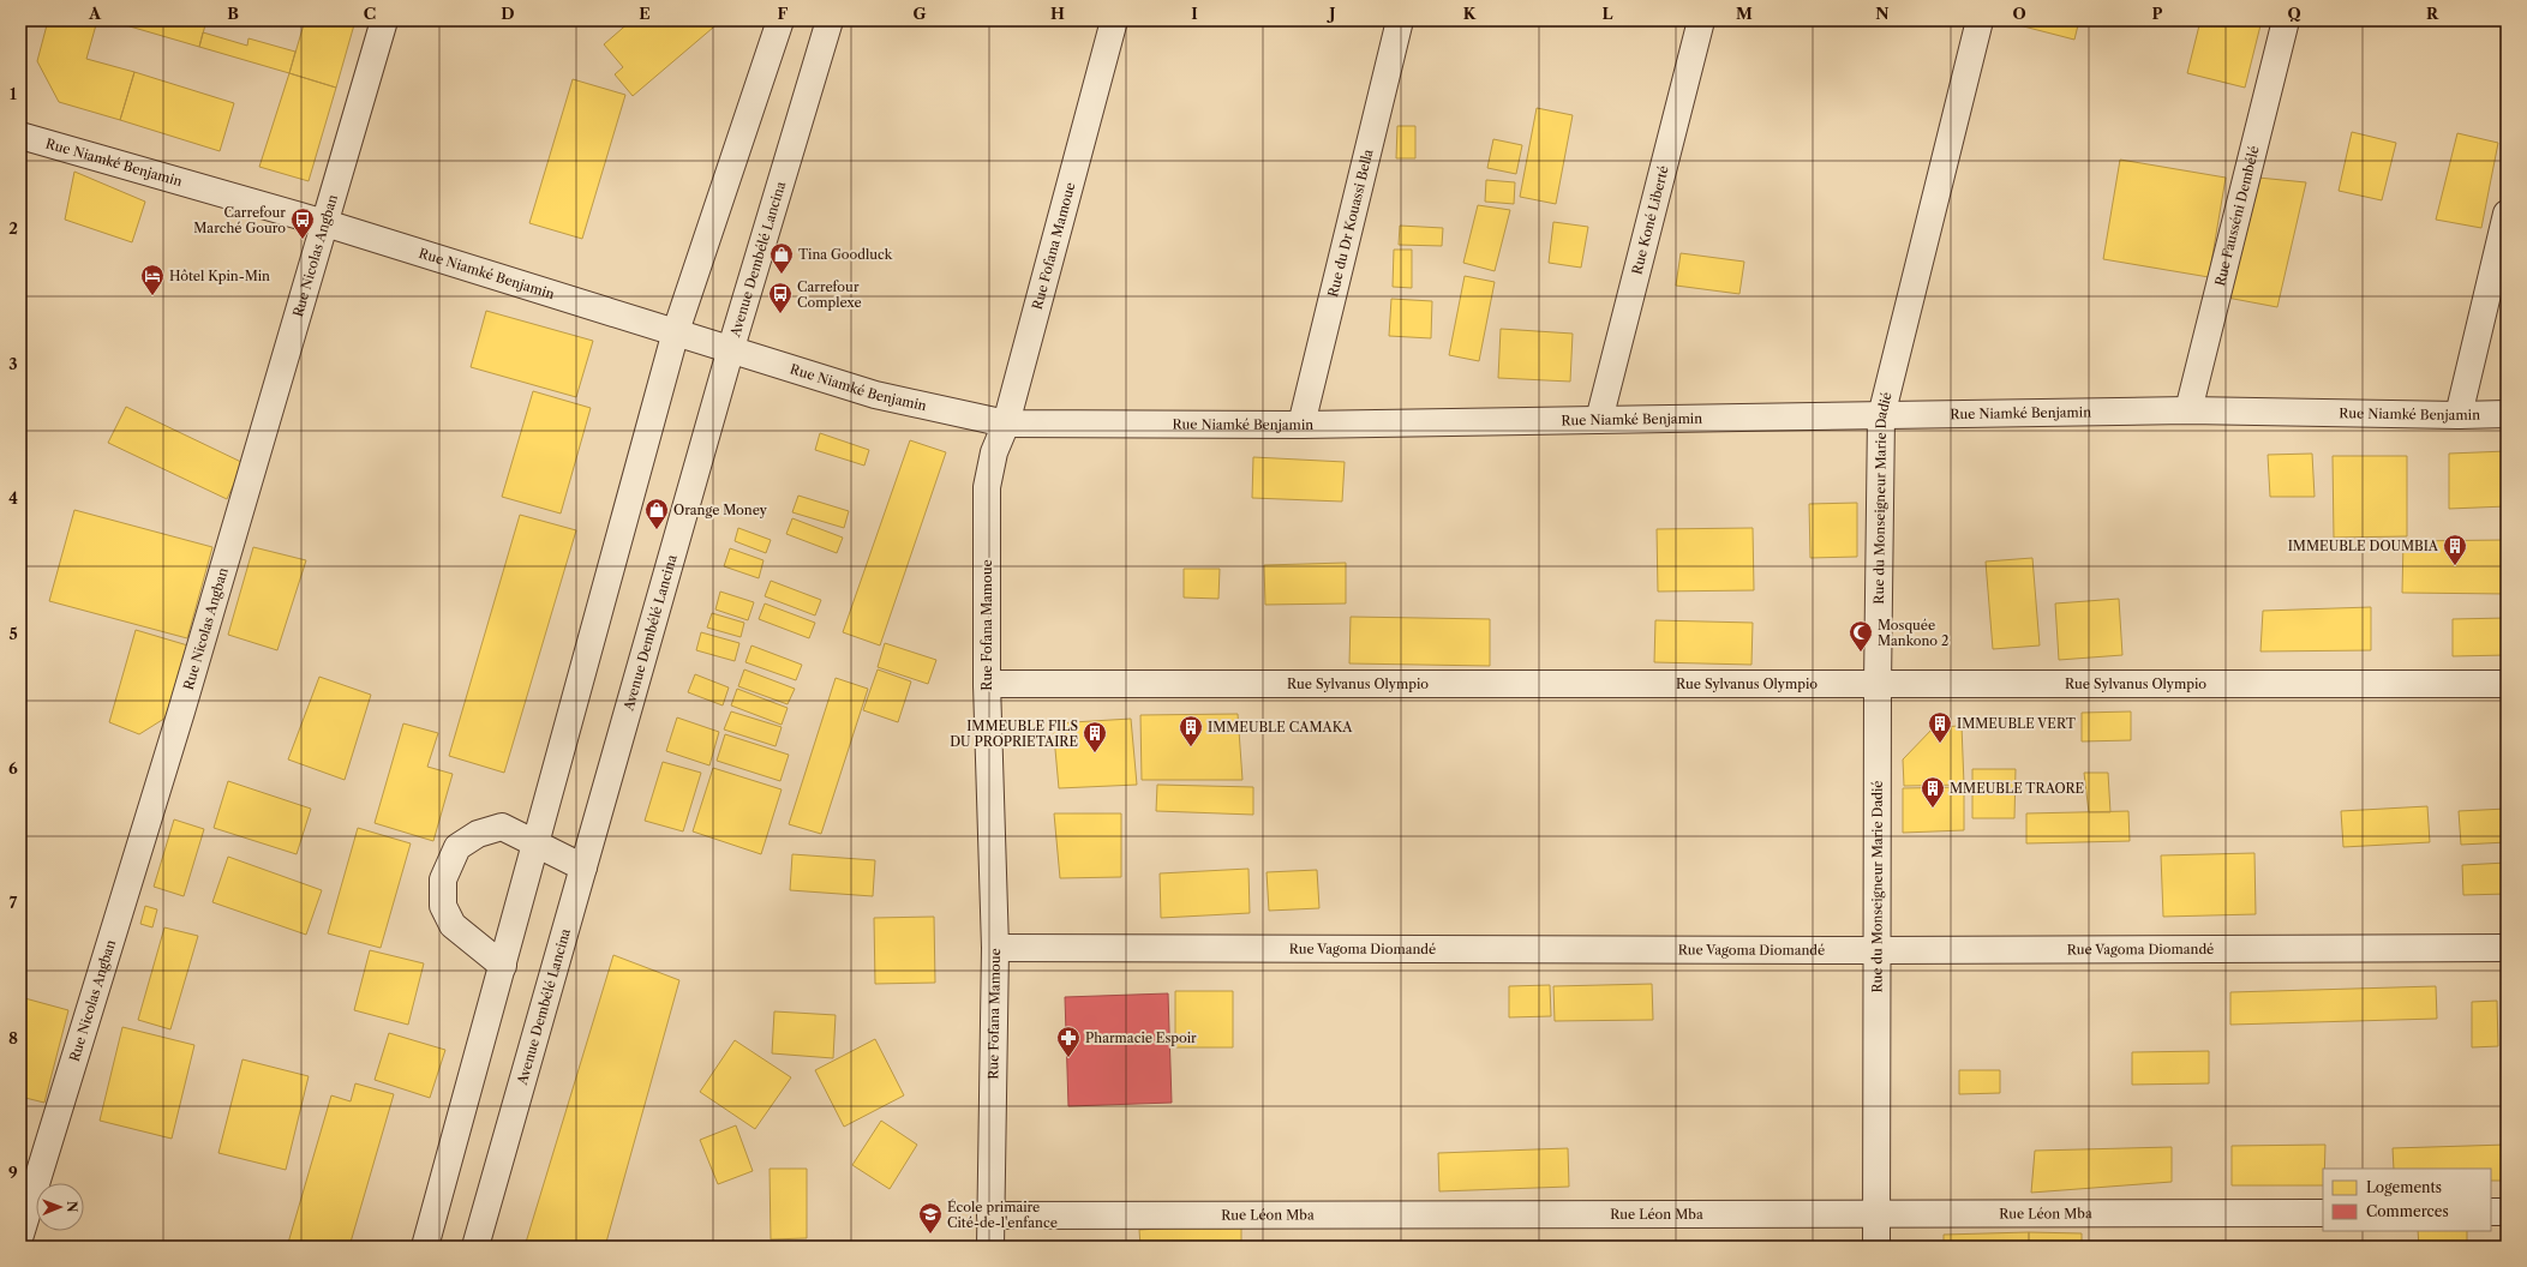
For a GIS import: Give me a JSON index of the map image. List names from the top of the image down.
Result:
{
  "streets": {
    "street": [
      "Rue Niamké Benjamin",
      "Rue Fausséni Dembélé",
      "Rue Koné Liberté",
      "Rue du Dr Kouassi Bella",
      "Rue Fofana Mamoue",
      "Rue Nicolas Angban",
      "Avenue Dembélé Lancina",
      "Rue du Monseigneur Marie Dadié",
      "Rue Sylvanus Olympio",
      "Rue Vagoma Diomandé",
      "Rue Léon Mba"
    ]
  },
  "crossings": [
    ["Rue Niamké Benjamin", "Rue Fausséni Dembélé"],
    ["Rue Niamké Benjamin", "Rue Koné Liberté"],
    ["Rue Niamké Benjamin", "Rue du Dr Kouassi Bella"],
    ["Rue Niamké Benjamin", "Rue Fofana Mamoue"],
    ["Rue Niamké Benjamin", "Rue Nicolas Angban"],
    ["Rue Niamké Benjamin", "Avenue Dembélé Lancina"],
    ["Rue Niamké Benjamin", "Rue du Monseigneur Marie Dadié"],
    ["Rue Fofana Mamoue", "Rue Sylvanus Olympio"],
    ["Rue Fofana Mamoue", "Rue Vagoma Diomandé"],
    ["Rue Fofana Mamoue", "Rue Léon Mba"],
    ["Rue du Monseigneur Marie Dadié", "Rue Sylvanus Olympio"],
    ["Rue du Monseigneur Marie Dadié", "Rue Vagoma Diomandé"],
    ["Rue du Monseigneur Marie Dadié", "Rue Léon Mba"]
  ],
  "places": {
    "bus stop": ["Carrefour Marché Gouro", "Carrefour Complexe"],
    "shop": ["Tina Goodluck", "Orange Money"],
    "hotel": ["Hôtel Kpin-Min"],
    "building": [
      "IMMEUBLE DOUMBIA",
      "IMMEUBLE VERT",
      "IMMEUBLE CAMAKA",
      "IMMEUBLE FILS DU PROPRIETAIRE",
      "MMEUBLE TRAORE"
    ],
    "mosque": ["Mosquée Mankono 2"],
    "pharmacy": ["Pharmacie Espoir"],
    "school or university": ["École primaire Cité-de-l'enfance"]
  },
  "legend": ["Logements", "Commerces"],
  "north": "right",
  "grid": {
    "columns": [
      "A",
      "B",
      "C",
      "D",
      "E",
      "F",
      "G",
      "H",
      "I",
      "J",
      "K",
      "L",
      "M",
      "N",
      "O",
      "P",
      "Q",
      "R"
    ],
    "rows": [
      "1",
      "2",
      "3",
      "4",
      "5",
      "6",
      "7",
      "8",
      "9"
    ]
  }
}
